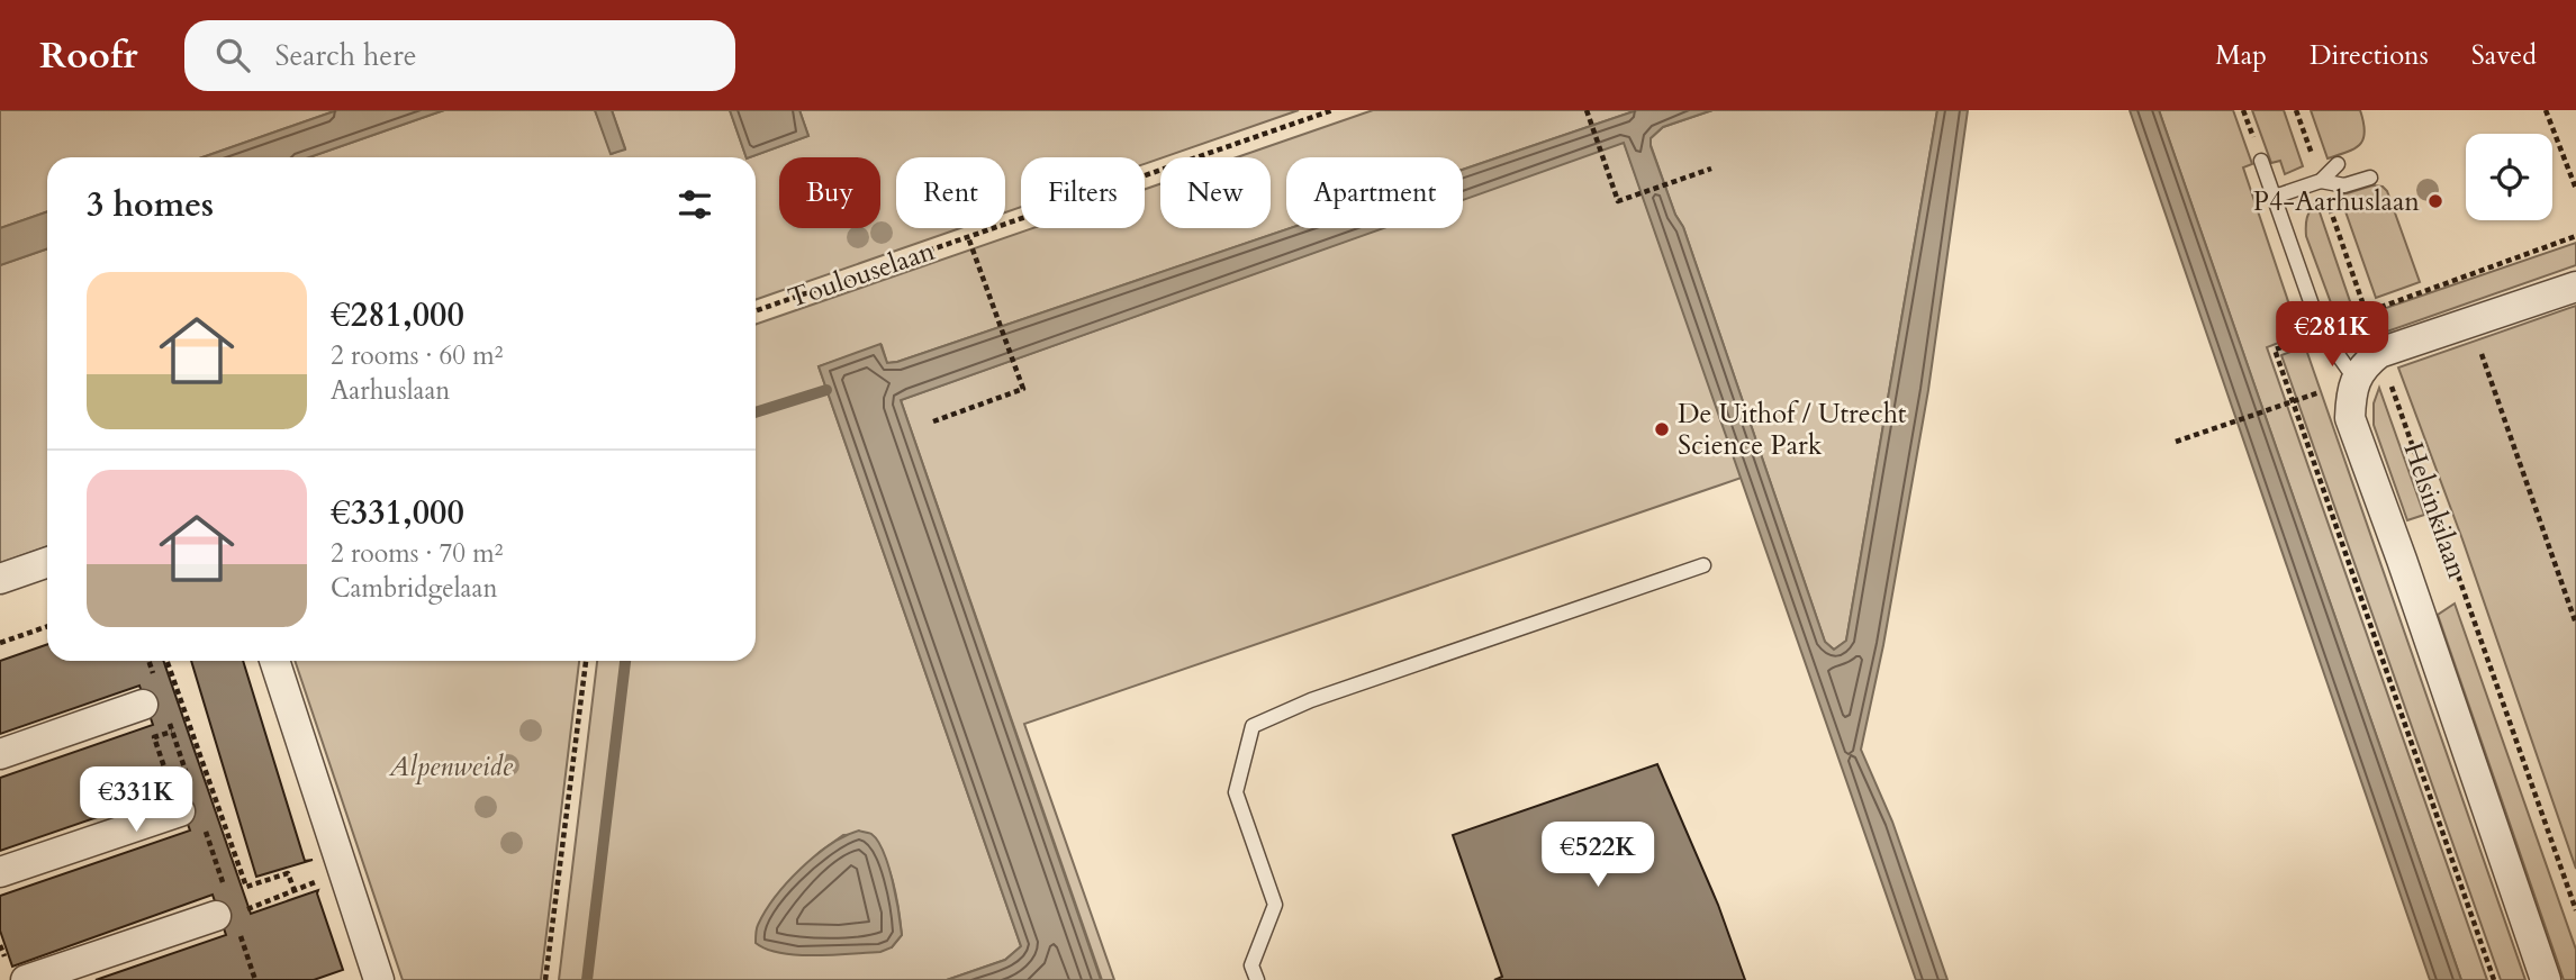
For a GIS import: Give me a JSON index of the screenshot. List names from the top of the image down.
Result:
{
  "streets": {
    "street": ["Helsinkilaan"],
    "path": ["Toulouselaan"]
  },
  "parks": ["Alpenweide"],
  "places": ["P4-Aarhuslaan", "De Uithof / Utrecht Science Park"],
  "page": {
    "header": "Roofr",
    "search": "Search here",
    "nav": ["Map", "Directions", "Saved"],
    "chip": [
      "Buy",
      "Rent",
      "Filters",
      "New",
      "Apartment"
    ],
    "heading": "3 homes",
    "list": [
      {
        "name": "€281,000",
        "note": "2 rooms · 60 m² · Aarhuslaan"
      },
      {
        "name": "€331,000",
        "note": "2 rooms · 70 m² · Cambridgelaan"
      }
    ],
    "price": ["€281K", "€331K", "€522K"]
  }
}
